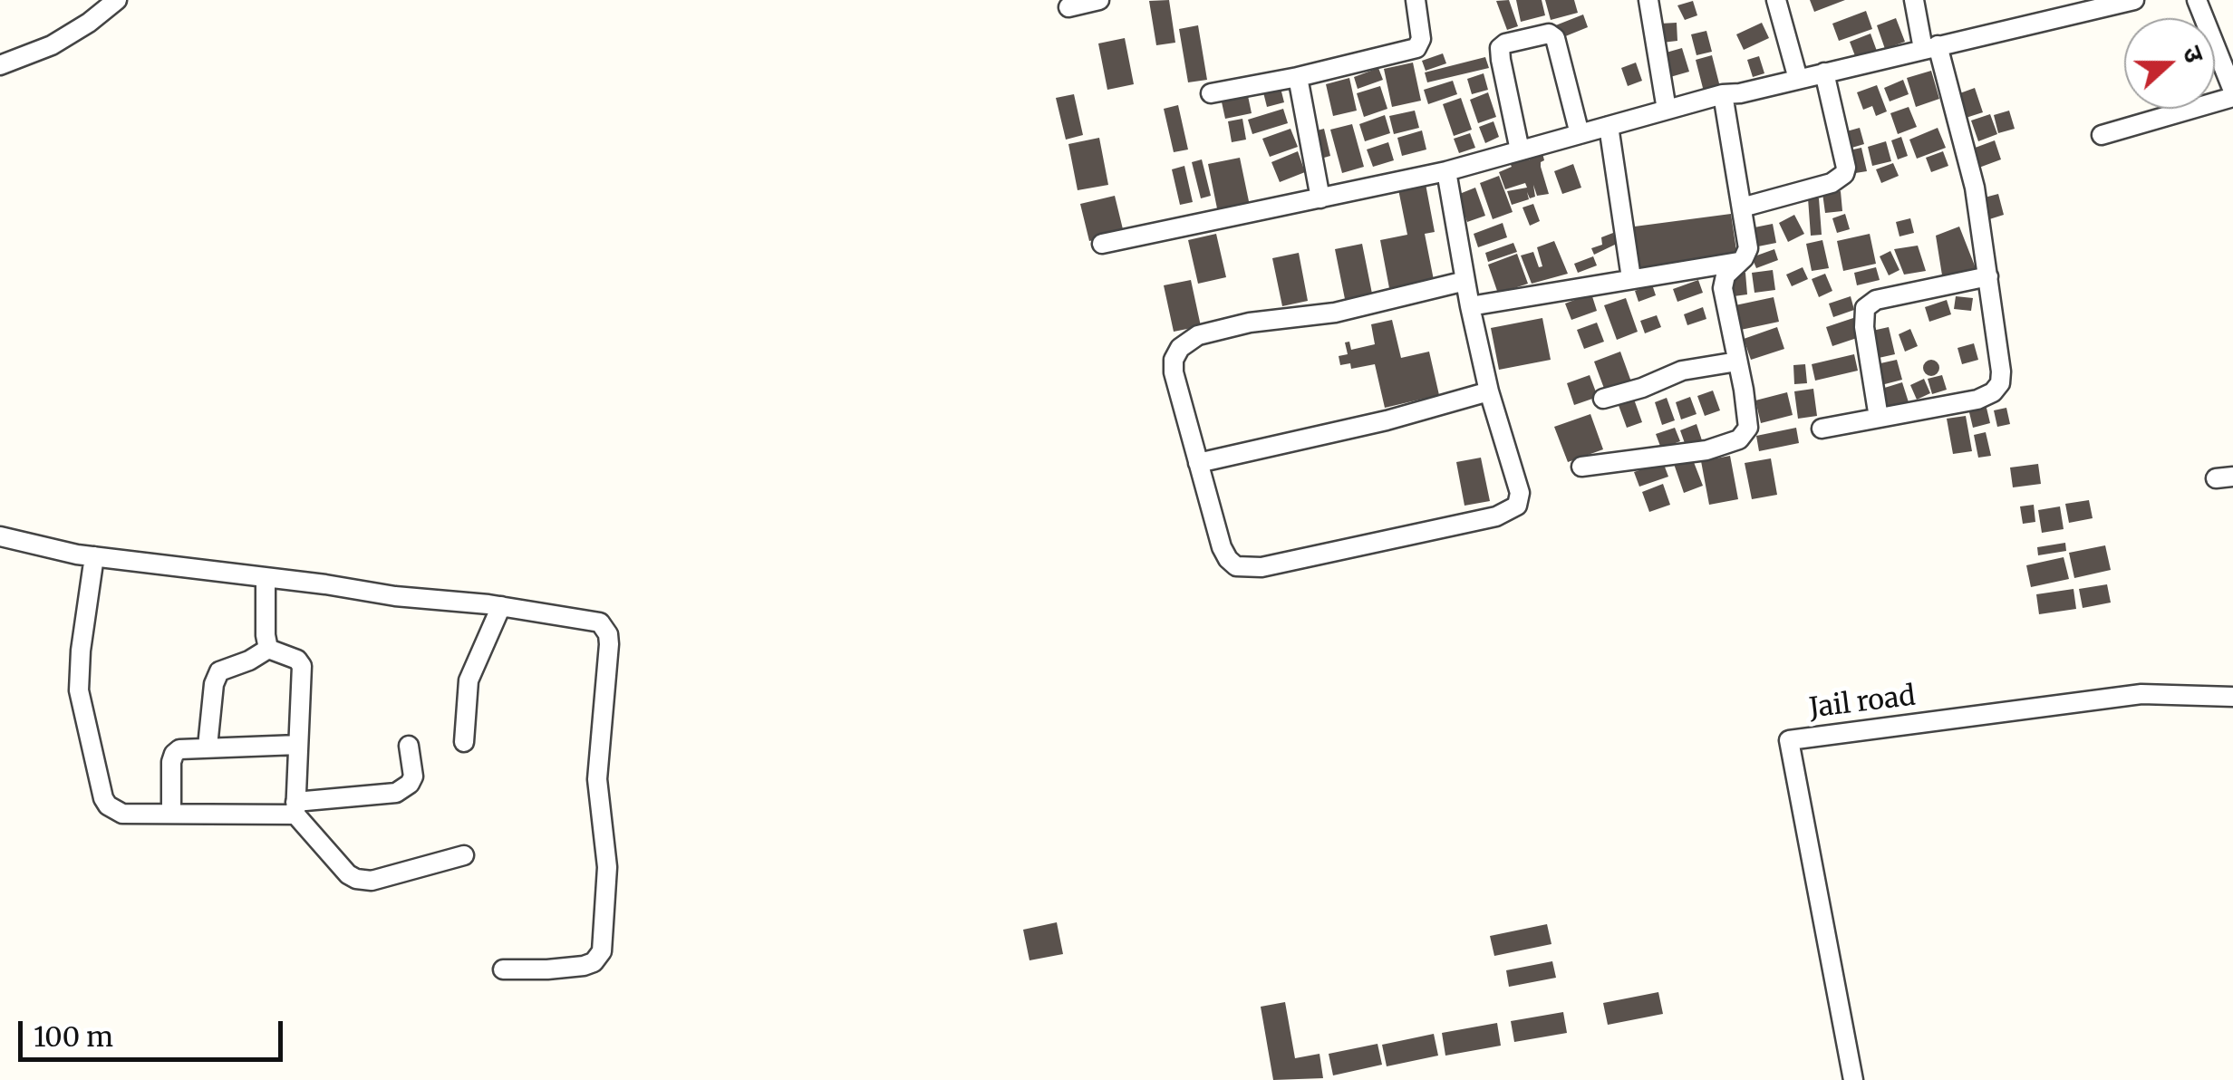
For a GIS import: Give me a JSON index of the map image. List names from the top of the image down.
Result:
{
  "streets": {
    "street": ["Jail road"]
  },
  "scale_bar": "100 m",
  "north": "right"
}
